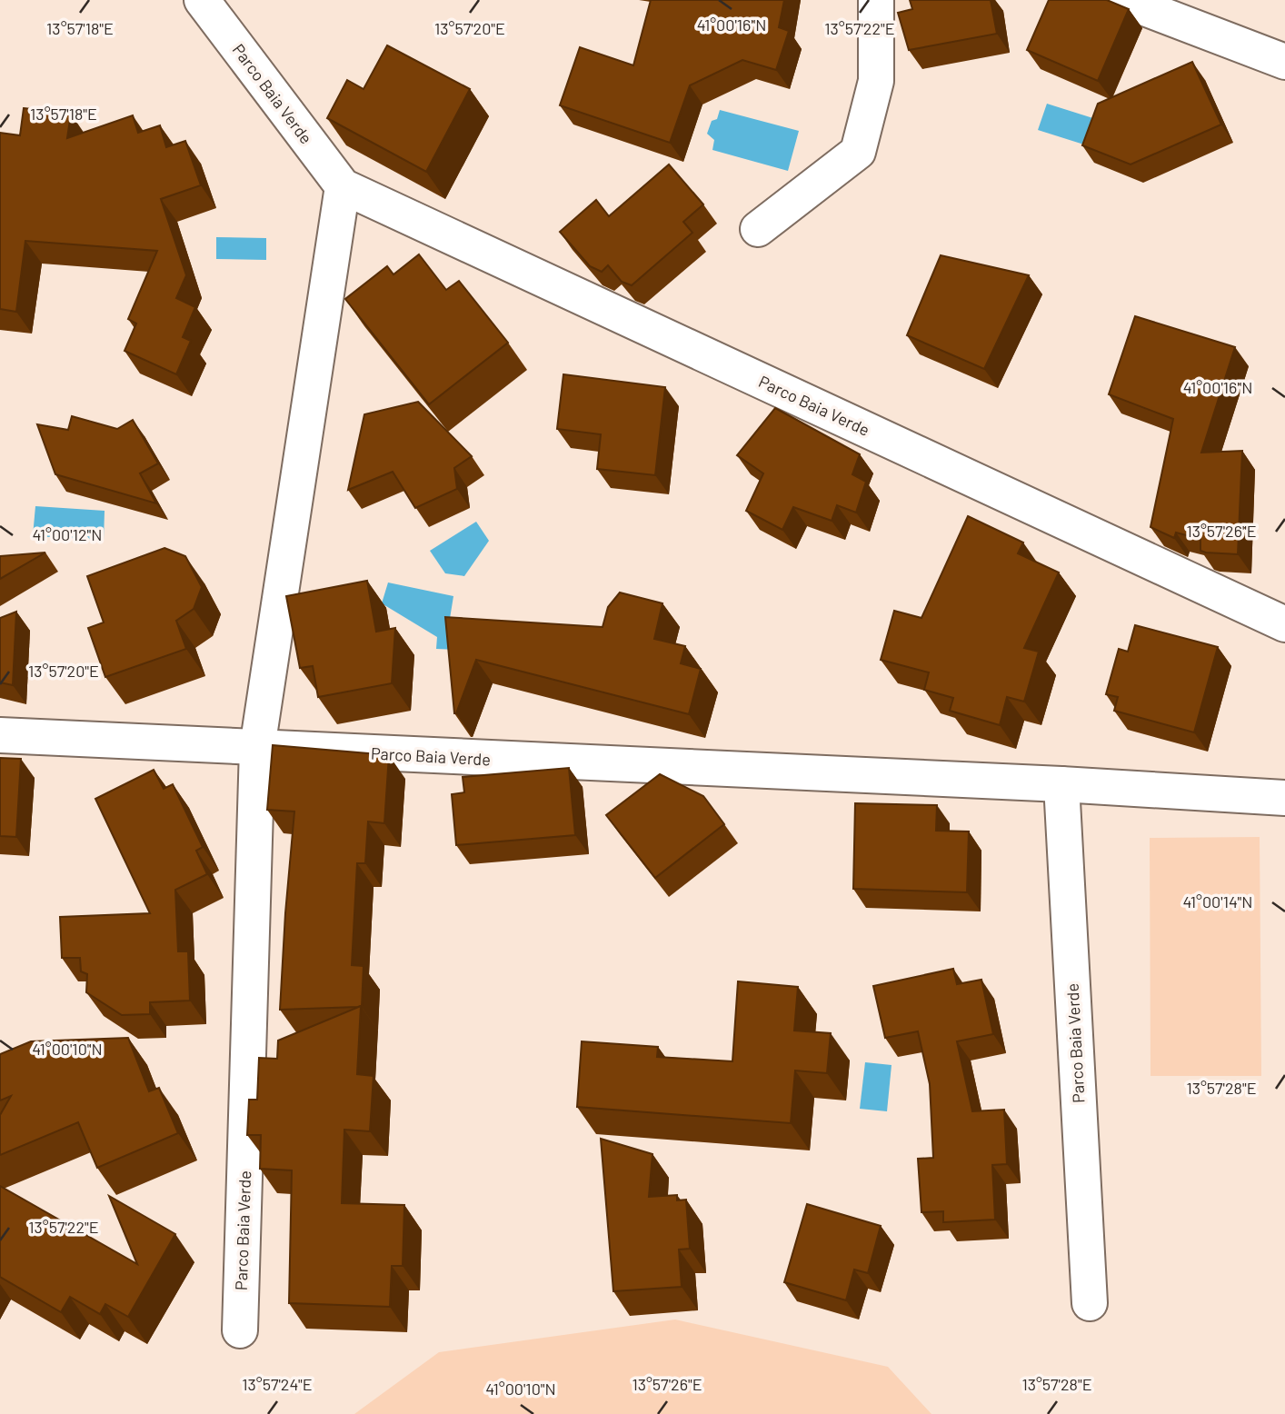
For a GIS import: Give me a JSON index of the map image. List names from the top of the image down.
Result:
{
  "streets": {
    "street": ["Parco Baia Verde"]
  },
  "coordinates": [
    "41°00'16\"N",
    "13°57'18\"E",
    "13°57'20\"E",
    "13°57'22\"E",
    "13°57'26\"E",
    "41°00'12\"N",
    "41°00'14\"N",
    "41°00'10\"N",
    "13°57'28\"E",
    "13°57'24\"E"
  ]
}
